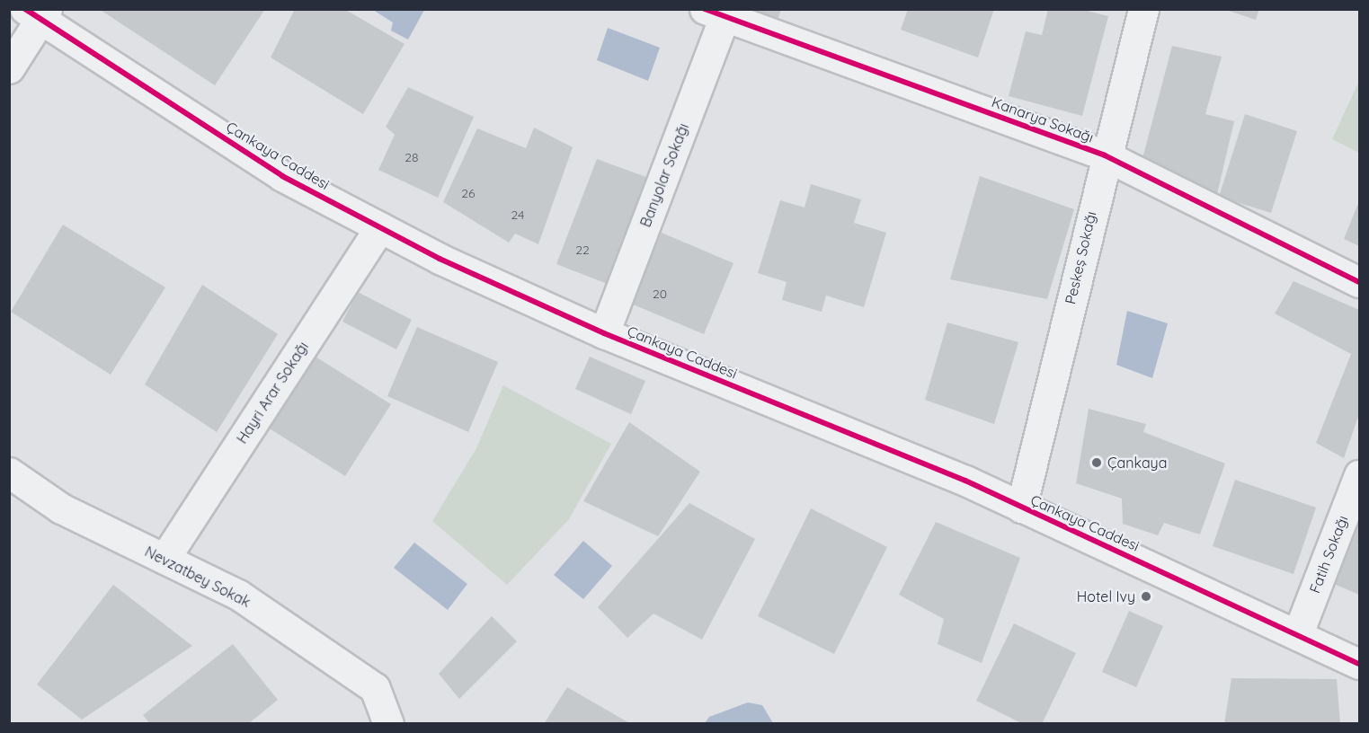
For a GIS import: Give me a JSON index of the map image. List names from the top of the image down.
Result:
{
  "streets": {
    "street": [
      "Kanarya Sokağı",
      "Çankaya Caddesi",
      "Banyolar Sokağı",
      "Peskeş Sokağı",
      "Hayri Arar Sokağı",
      "Fatih Sokağı",
      "Nevzatbey Sokak"
    ]
  },
  "crossings": [
    ["Kanarya Sokağı", "Banyolar Sokağı"],
    ["Kanarya Sokağı", "Peskeş Sokağı"],
    ["Çankaya Caddesi", "Banyolar Sokağı"],
    ["Çankaya Caddesi", "Peskeş Sokağı"],
    ["Çankaya Caddesi", "Hayri Arar Sokağı"],
    ["Çankaya Caddesi", "Fatih Sokağı"],
    ["Hayri Arar Sokağı", "Nevzatbey Sokak"]
  ],
  "places": ["Çankaya", "Hotel Ivy"],
  "house_numbers": [
    "28",
    "26",
    "24",
    "22",
    "20"
  ]
}
